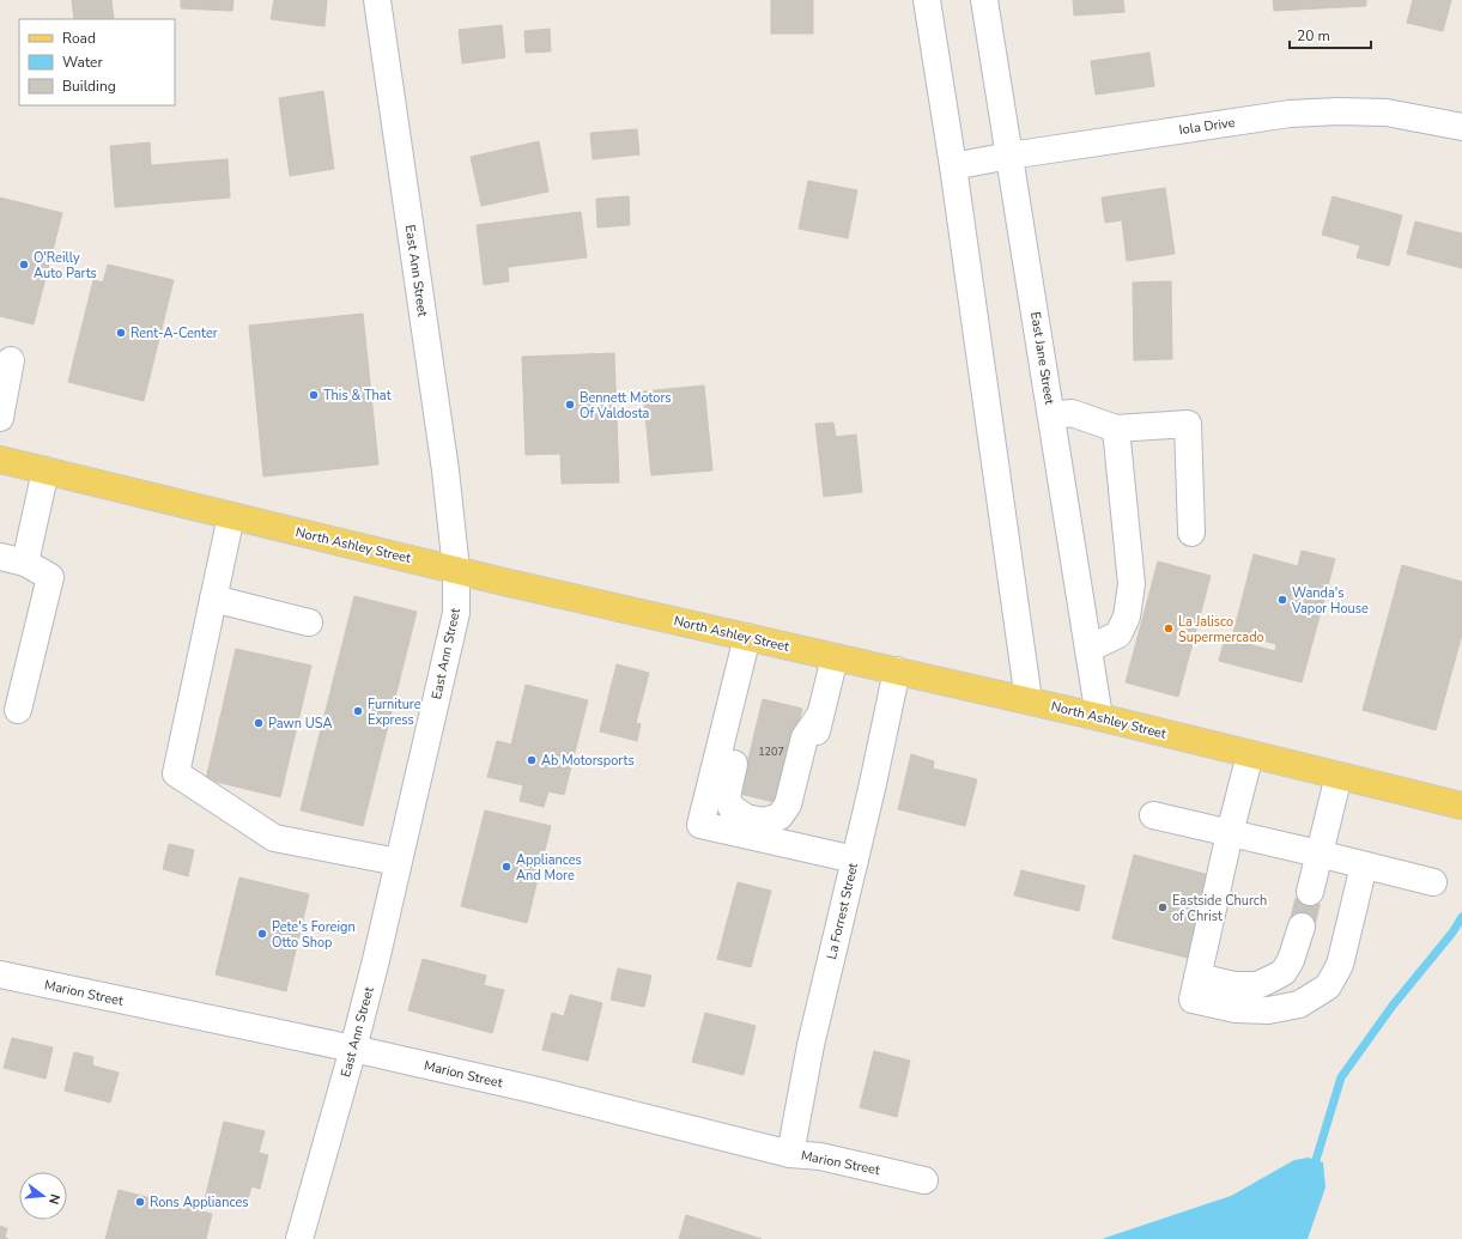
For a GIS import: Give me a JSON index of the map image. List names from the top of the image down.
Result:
{
  "streets": {
    "main road": ["North Ashley Street"],
    "street": [
      "Iola Drive",
      "East Ann Street",
      "East Jane Street",
      "La Forrest Street",
      "Marion Street"
    ]
  },
  "crossings": [
    ["Iola Drive", "East Jane Street"],
    ["East Ann Street", "North Ashley Street"],
    ["East Ann Street", "Marion Street"],
    ["East Jane Street", "North Ashley Street"],
    ["North Ashley Street", "La Forrest Street"],
    ["La Forrest Street", "Marion Street"]
  ],
  "places": [
    "O'Reilly Auto Parts",
    "Rent-A-Center",
    "This & That",
    "Bennett Motors Of Valdosta",
    "Wanda's Vapor House",
    "La Jalisco Supermercado",
    "Furniture Express",
    "Pawn USA",
    "Ab Motorsports",
    "Appliances And More",
    "Eastside Church of Christ",
    "Pete's Foreign Otto Shop",
    "Rons Appliances"
  ],
  "house_numbers": ["1207"],
  "legend": ["Road", "Water", "Building"],
  "scale_bar": "20 m",
  "north": "right"
}
